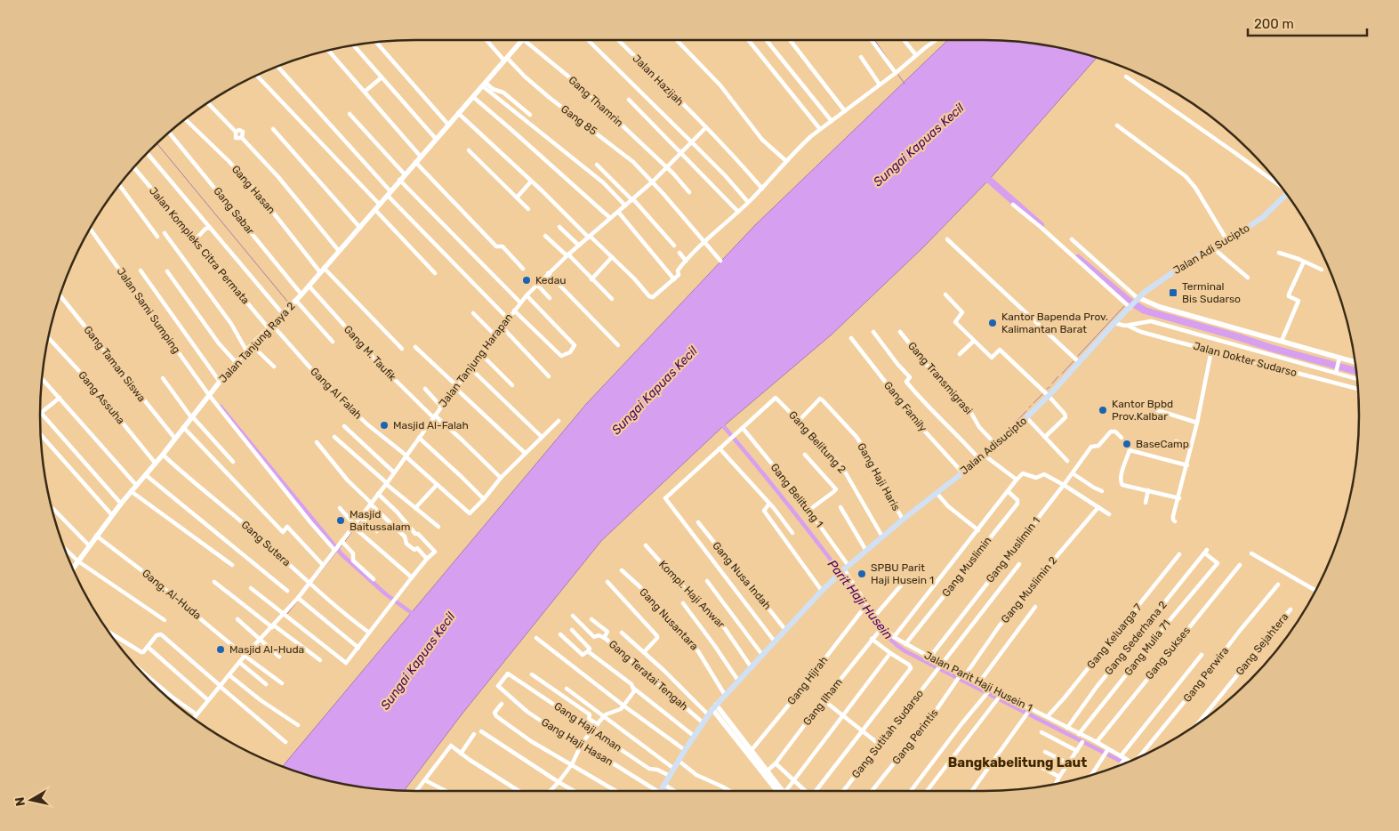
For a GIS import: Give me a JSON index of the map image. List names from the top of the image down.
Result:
{
  "streets": {
    "main road": ["Jalan Adi Sucipto", "Jalan Adisucipto"],
    "street": [
      "Jalan Hazijah",
      "Gang Thamrin",
      "Gang 85",
      "Gang Hasan",
      "Gang Sabar",
      "Jalan Kompleks Citra Permata",
      "Jalan Sami Sumping",
      "Jalan Tanjung Raya 2",
      "Gang M. Taufik",
      "Jalan Dokter Sudarso",
      "Jalan Tanjung Harapan",
      "Gang Taman Siswa",
      "Gang Transmigrasi",
      "Gang Al Falah",
      "Gang Assuha",
      "Gang Family",
      "Gang Belitung 2",
      "Gang Haji Haris",
      "Gang Belitung 1",
      "Gang Sutera",
      "Gang Muslimin 1",
      "Gang Muslimin",
      "Gang Nusa Indah",
      "Gang Muslimin 2",
      "Gang. Al-Huda",
      "Kompl. Haji Anwar",
      "Gang Nusantara",
      "Gang Keluarga 7",
      "Gang Sederhana 2",
      "Gang Sejahtera",
      "Gang Mulia 71",
      "Gang Sukses",
      "Gang Perwira",
      "Gang Teratai Tengah",
      "Gang Hijrah",
      "Jalan Parit Haji Husein 1",
      "Gang Ilham",
      "Gang Haji Aman",
      "Gang Sutitah Sudarso",
      "Gang Perintis",
      "Gang Haji Hasan"
    ]
  },
  "crossings": [
    ["Jalan Hazijah", "Jalan Tanjung Harapan"],
    ["Gang Thamrin", "Jalan Tanjung Harapan"],
    ["Gang 85", "Jalan Tanjung Raya 2"],
    ["Gang 85", "Jalan Tanjung Harapan"],
    ["Gang Hasan", "Jalan Tanjung Raya 2"],
    ["Gang Sabar", "Jalan Tanjung Raya 2"],
    ["Jalan Kompleks Citra Permata", "Jalan Tanjung Raya 2"],
    ["Jalan Kompleks Citra Permata", "Gang Al Falah"],
    ["Jalan Adi Sucipto", "Jalan Adisucipto"],
    ["Jalan Sami Sumping", "Jalan Tanjung Raya 2"],
    ["Jalan Sami Sumping", "Jalan Tanjung Harapan"],
    ["Jalan Tanjung Raya 2", "Gang M. Taufik"],
    ["Jalan Tanjung Raya 2", "Gang Taman Siswa"],
    ["Jalan Tanjung Raya 2", "Gang Al Falah"],
    ["Jalan Tanjung Raya 2", "Gang Assuha"],
    ["Jalan Tanjung Raya 2", "Gang Sutera"],
    ["Jalan Tanjung Raya 2", "Gang. Al-Huda"],
    ["Gang M. Taufik", "Jalan Tanjung Harapan"],
    ["Jalan Tanjung Harapan", "Gang Al Falah"],
    ["Jalan Tanjung Harapan", "Gang Sutera"],
    ["Jalan Tanjung Harapan", "Gang. Al-Huda"],
    ["Gang Transmigrasi", "Jalan Adisucipto"],
    ["Gang Family", "Jalan Adisucipto"],
    ["Gang Belitung 2", "Jalan Adisucipto"],
    ["Gang Belitung 2", "Gang Haji Haris"],
    ["Gang Belitung 2", "Gang Belitung 1"],
    ["Jalan Adisucipto", "Gang Haji Haris"],
    ["Jalan Adisucipto", "Gang Belitung 1"],
    ["Jalan Adisucipto", "Jalan Parit Haji Husein 1"],
    ["Gang Belitung 1", "Jalan Parit Haji Husein 1"],
    ["Gang Muslimin 1", "Jalan Parit Haji Husein 1"],
    ["Gang Muslimin", "Jalan Parit Haji Husein 1"],
    ["Gang Muslimin 2", "Jalan Parit Haji Husein 1"],
    ["Gang Muslimin 2", "Gang Perintis"],
    ["Gang Keluarga 7", "Jalan Parit Haji Husein 1"],
    ["Gang Sederhana 2", "Gang Mulia 71"],
    ["Gang Sederhana 2", "Jalan Parit Haji Husein 1"],
    ["Gang Mulia 71", "Jalan Parit Haji Husein 1"],
    ["Gang Sukses", "Jalan Parit Haji Husein 1"],
    ["Gang Hijrah", "Jalan Parit Haji Husein 1"],
    ["Jalan Parit Haji Husein 1", "Gang Ilham"],
    ["Jalan Parit Haji Husein 1", "Gang Sutitah Sudarso"],
    ["Jalan Parit Haji Husein 1", "Gang Perintis"],
    ["Gang Haji Aman", "Gang Haji Hasan"]
  ],
  "districts": ["Bangkabelitung Laut"],
  "water": ["Sungai Kapuas Kecil", "Parit Haji Husein"],
  "places": {
    "other": [
      "Kedau",
      "Kantor Bapenda Prov. Kalimantan Barat",
      "Kantor Bpbd Prov.Kalbar",
      "Masjid Al-Falah",
      "BaseCamp",
      "Masjid Baitussalam",
      "SPBU Parit Haji Husein 1",
      "Masjid Al-Huda"
    ],
    "transit": ["Terminal Bis Sudarso"]
  },
  "scale_bar": "200 m",
  "north": "left"
}
